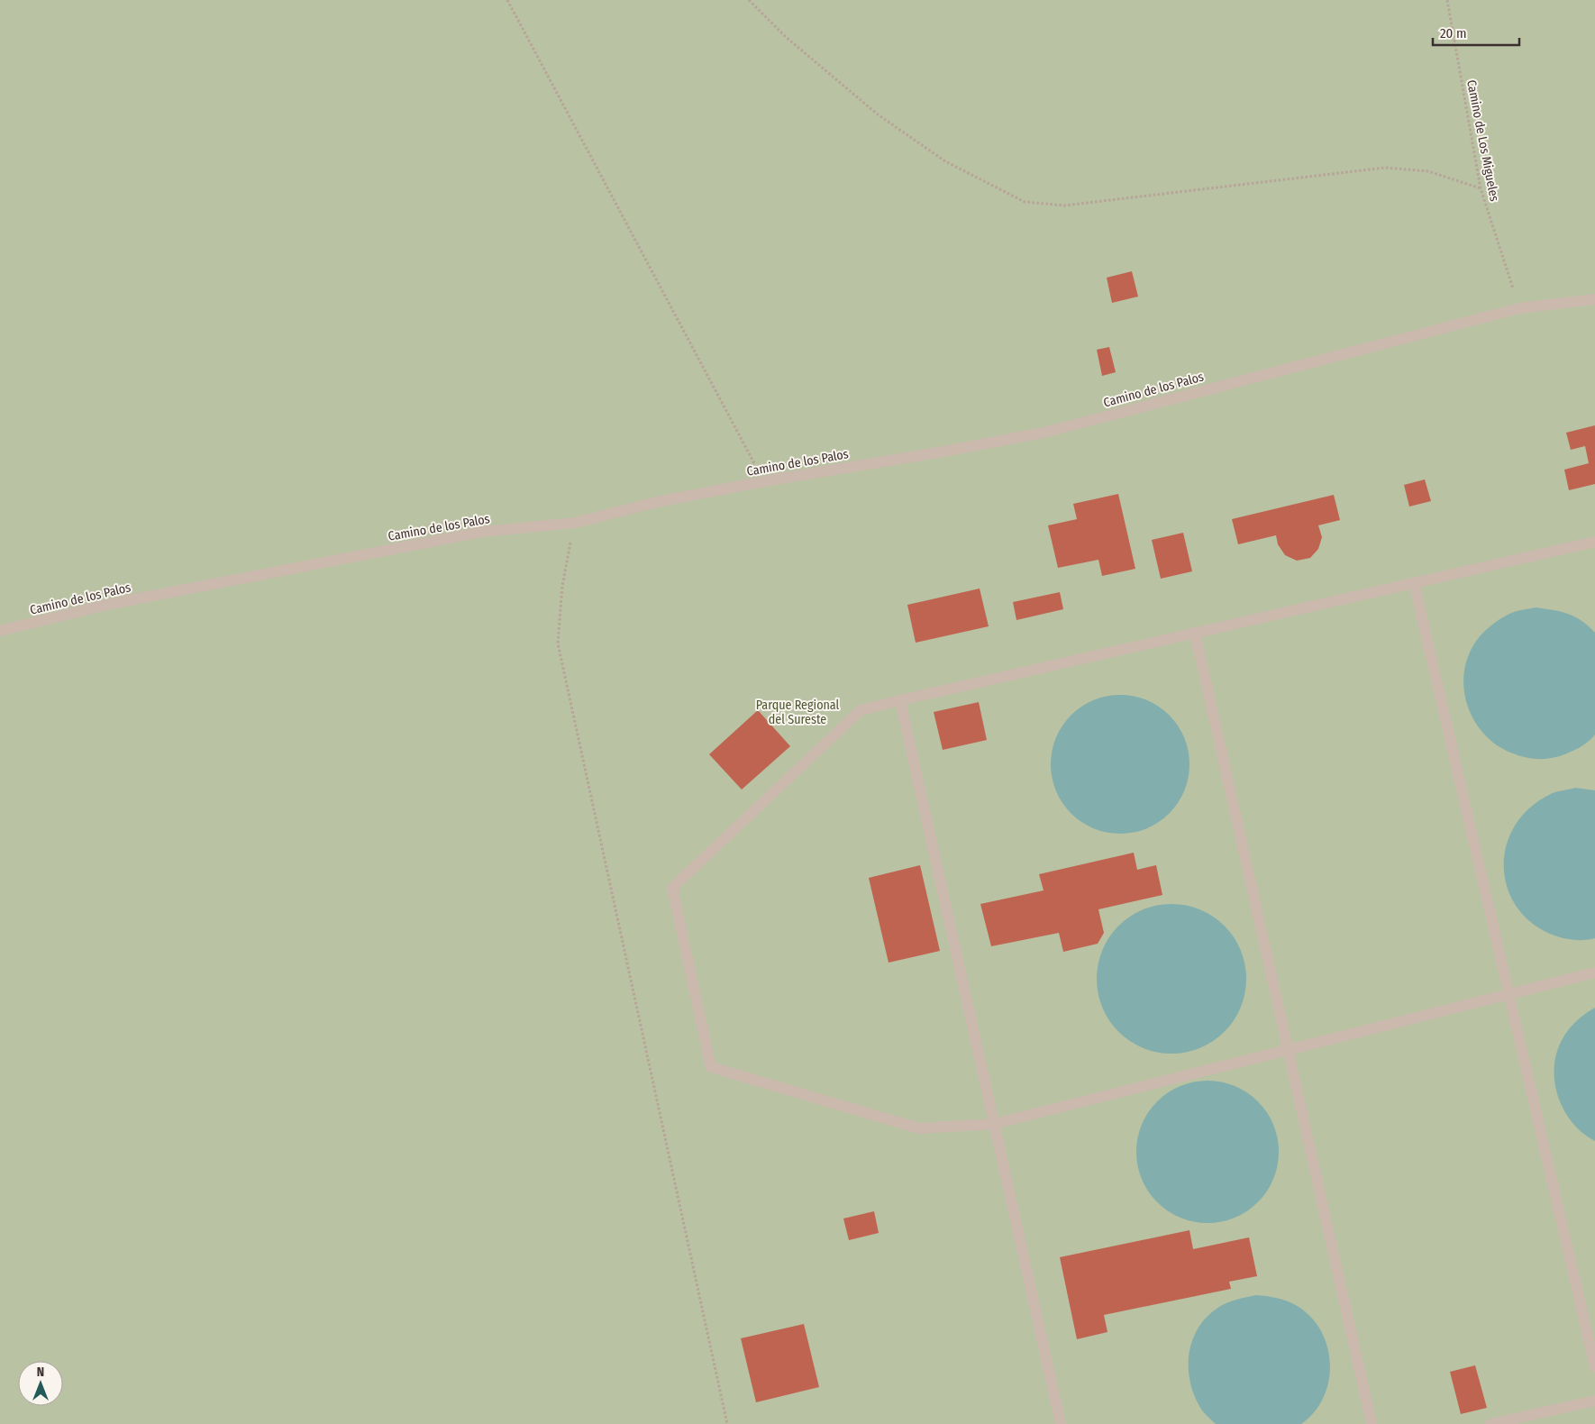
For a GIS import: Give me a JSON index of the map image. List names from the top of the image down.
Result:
{
  "streets": {
    "street": ["Camino de los Palos"],
    "path": ["Camino de Los Migueles"]
  },
  "crossings": [
    ["Camino de Los Migueles", "Camino de los Palos"]
  ],
  "parks": ["Parque Regional del Sureste"],
  "scale_bar": "20 m",
  "north": "top"
}
